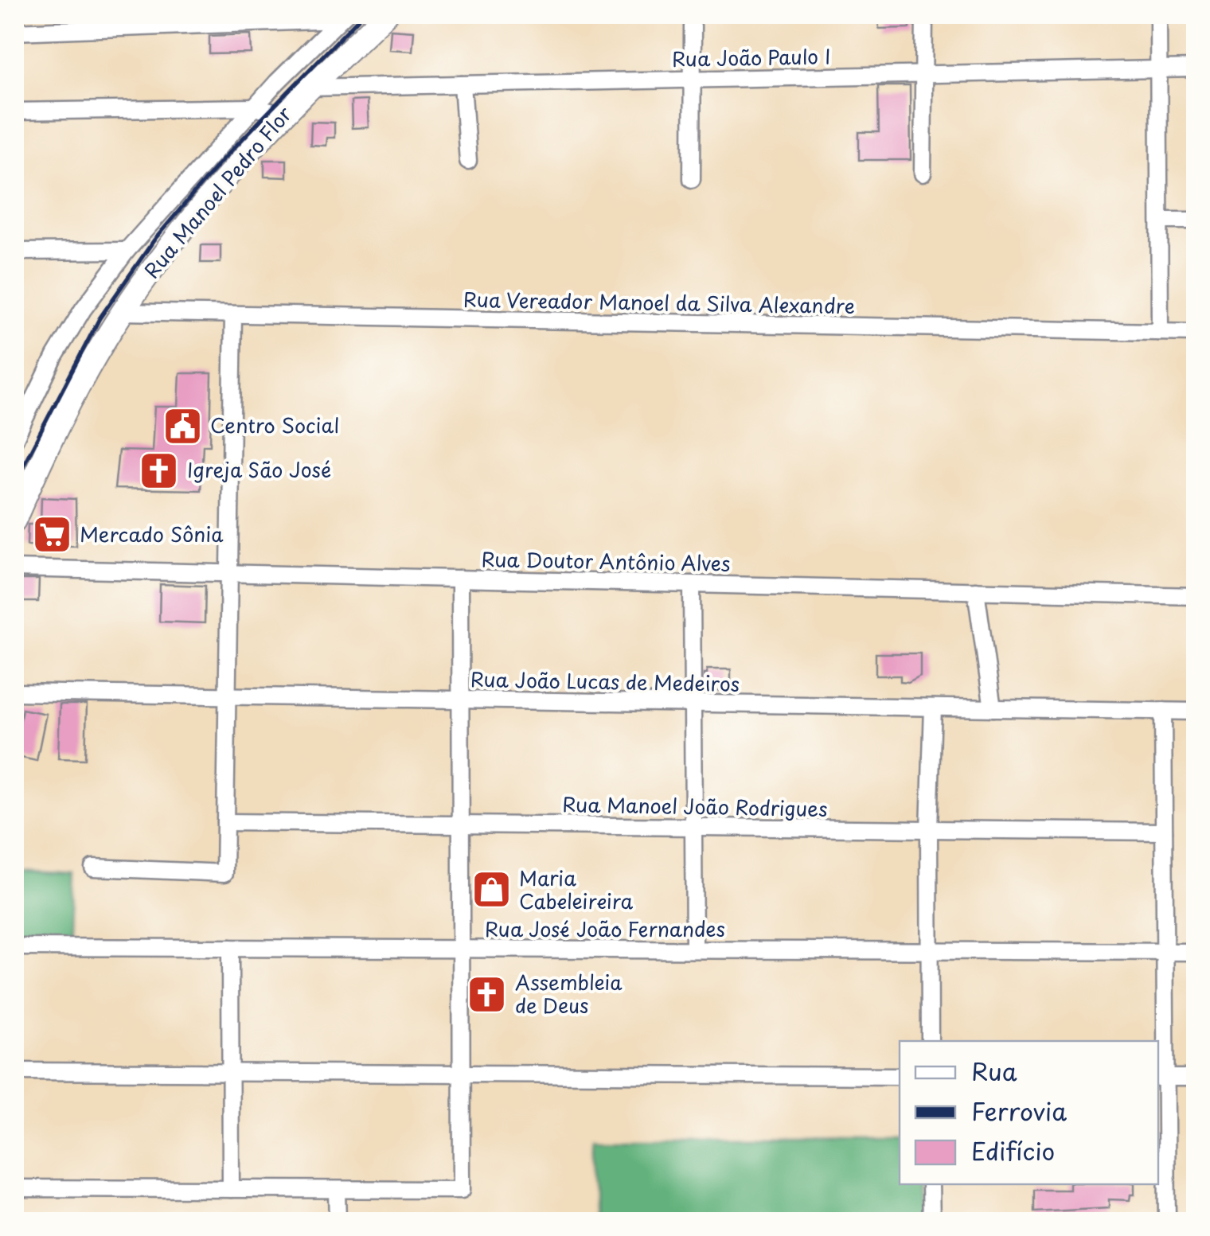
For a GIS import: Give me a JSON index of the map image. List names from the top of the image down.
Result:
{
  "streets": {
    "main road": ["Rua Manoel Pedro Flor"],
    "street": [
      "Rua João Paulo I",
      "Rua Vereador Manoel da Silva Alexandre",
      "Rua Doutor Antônio Alves",
      "Rua João Lucas de Medeiros",
      "Rua Manoel João Rodrigues",
      "Rua José João Fernandes"
    ]
  },
  "crossings": [
    ["Rua João Paulo I", "Rua Manoel Pedro Flor"],
    ["Rua Manoel Pedro Flor", "Rua Vereador Manoel da Silva Alexandre"]
  ],
  "places": {
    "public building": ["Centro Social"],
    "church": ["Igreja São José", "Assembleia de Deus"],
    "supermarket": ["Mercado Sônia"],
    "shop": ["Maria Cabeleireira"]
  },
  "legend": ["Rua", "Ferrovia", "Edifício"]
}
